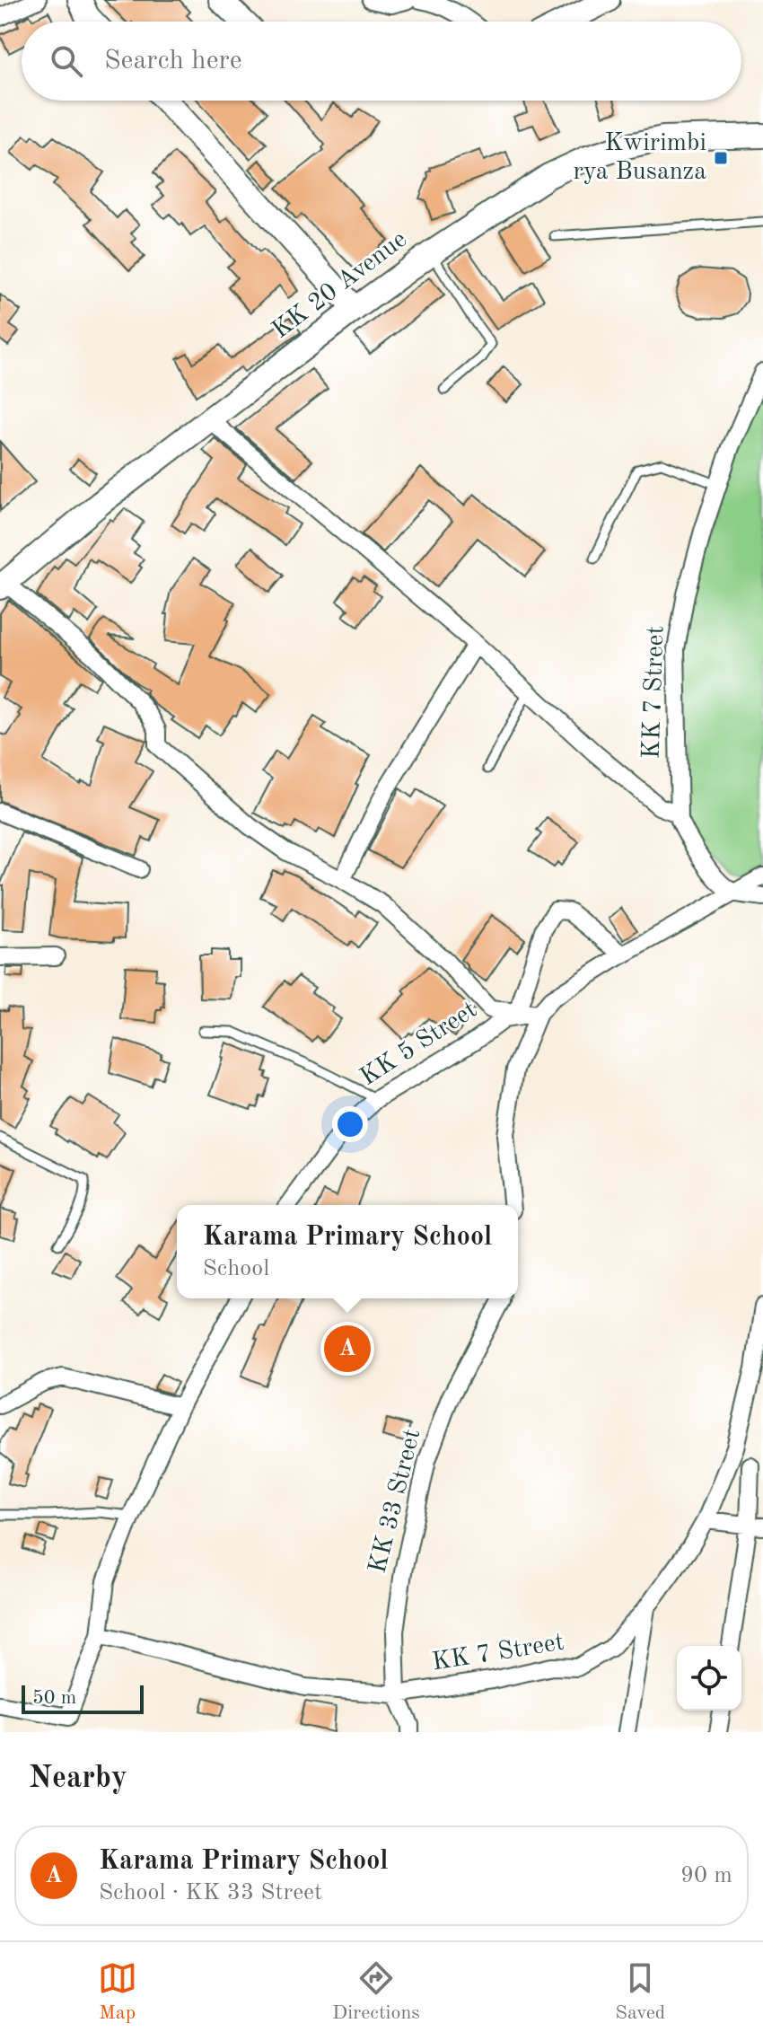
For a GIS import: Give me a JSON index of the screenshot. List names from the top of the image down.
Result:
{
  "streets": {
    "main road": ["KK 20 Avenue"],
    "street": ["KK 7 Street", "KK 5 Street", "KK 33 Street"]
  },
  "crossings": [
    ["KK 7 Street", "KK 33 Street"]
  ],
  "places": {
    "transit": ["Kwirimbi rya Busanza"]
  },
  "scale_bar": "50 m",
  "page": {
    "search": "Search here",
    "popup": ["Karama Primary School", "School"],
    "pins": "A",
    "scale": "50 m",
    "heading": "Nearby",
    "list": [
      {
        "mark": "A",
        "name": "Karama Primary School",
        "note": "School · KK 33 Street",
        "value": "90 m"
      }
    ],
    "nav": ["Map", "Directions", "Saved"]
  }
}
